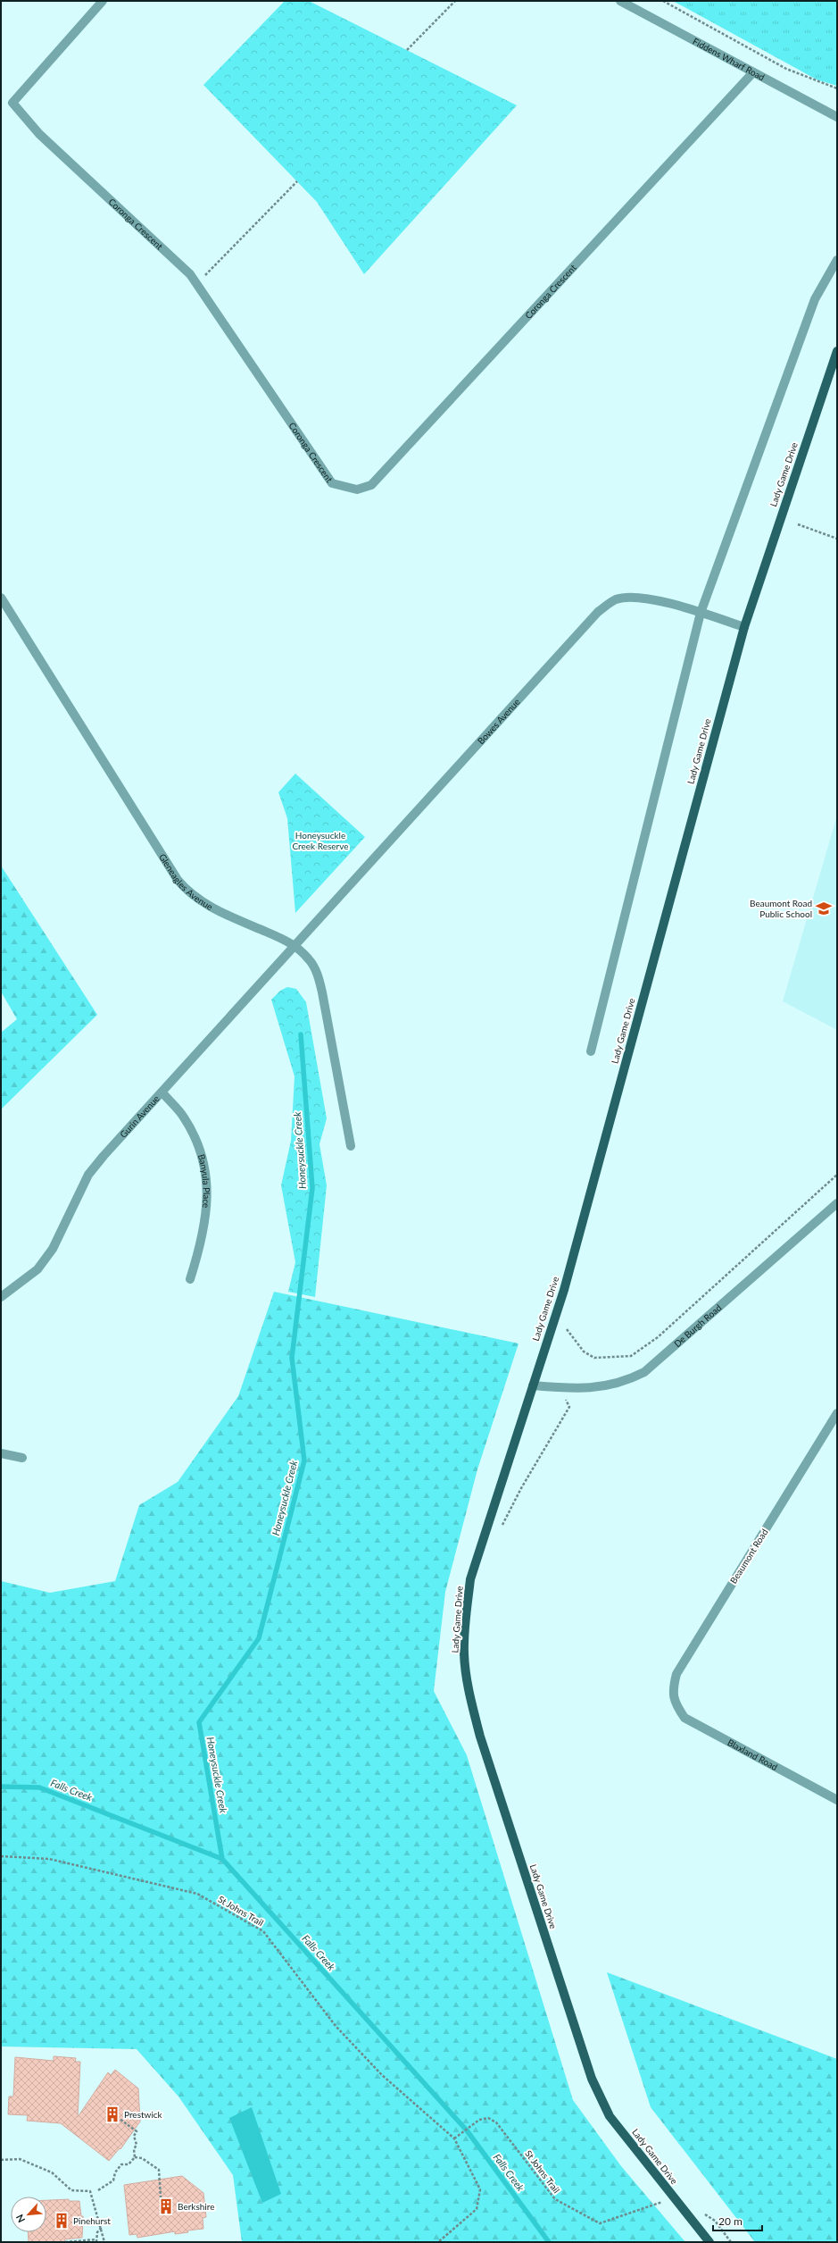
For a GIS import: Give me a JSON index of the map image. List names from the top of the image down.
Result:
{
  "streets": {
    "main road": ["Lady Game Drive"],
    "street": [
      "Fiddens Wharf Road",
      "Coronga Crescent",
      "Bowes Avenue",
      "Gleneagles Avenue",
      "Gurin Avenue",
      "Banyula Place",
      "De Burgh Road",
      "Beaumont Road",
      "Blaxland Road"
    ],
    "path": ["St Johns Trail"]
  },
  "crossings": [
    ["Fiddens Wharf Road", "Coronga Crescent"],
    ["Lady Game Drive", "Bowes Avenue"],
    ["Lady Game Drive", "De Burgh Road"],
    ["Lady Game Drive", "St Johns Trail"],
    ["Bowes Avenue", "Gleneagles Avenue"],
    ["Bowes Avenue", "Gurin Avenue"],
    ["Gleneagles Avenue", "Gurin Avenue"],
    ["Gurin Avenue", "Banyula Place"],
    ["Beaumont Road", "Blaxland Road"]
  ],
  "water": ["Honeysuckle Creek", "Falls Creek"],
  "parks": ["Honeysuckle Creek Reserve"],
  "places": {
    "school or university": ["Beaumont Road Public School"],
    "building": ["Prestwick", "Berkshire", "Pinehurst"]
  },
  "scale_bar": "20 m",
  "north": "bottom left"
}
